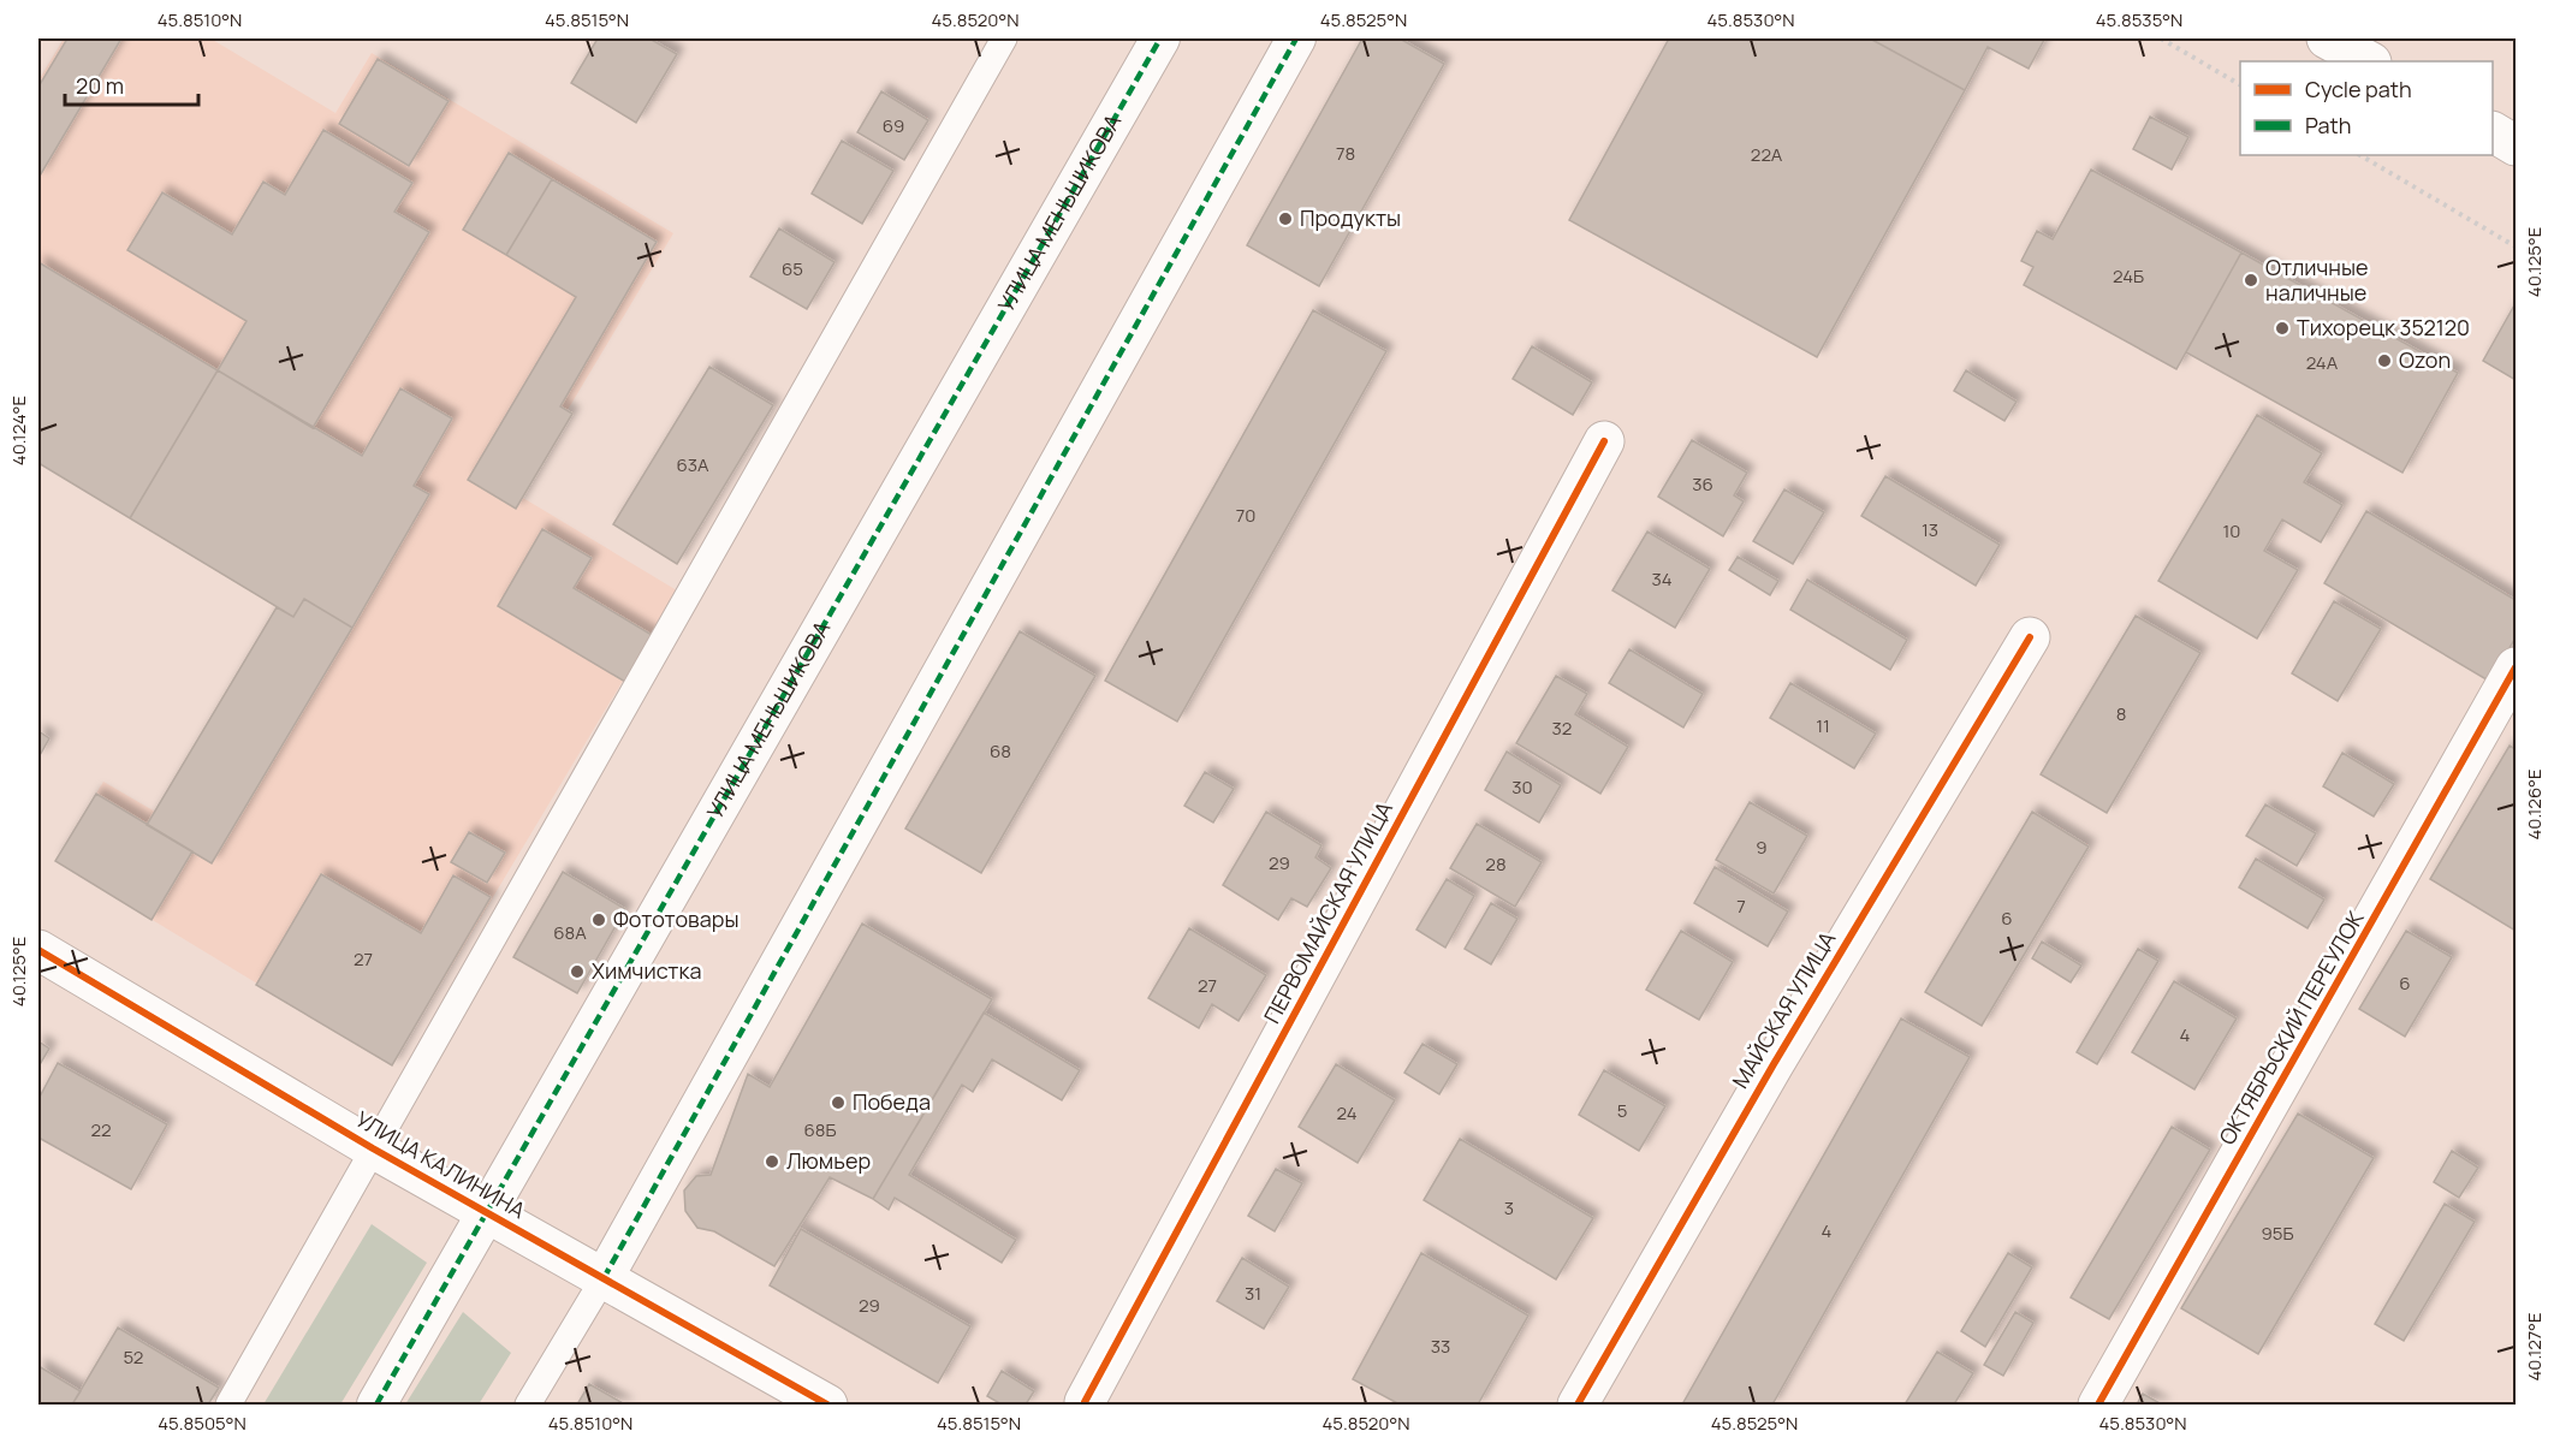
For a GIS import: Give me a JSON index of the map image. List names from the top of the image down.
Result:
{
  "streets": {
    "street": [
      "УЛИЦА МЕНЬШИКОВА",
      "ПЕРВОМАЙСКАЯ УЛИЦА",
      "МАЙСКАЯ УЛИЦА",
      "ОКТЯБРЬСКИЙ ПЕРЕУЛОК",
      "УЛИЦА КАЛИНИНА"
    ]
  },
  "crossings": [
    ["УЛИЦА МЕНЬШИКОВА", "УЛИЦА КАЛИНИНА"]
  ],
  "places": [
    "Продукты",
    "Отличные наличные",
    "Тихорецк 352120",
    "Ozon",
    "Фототовары",
    "Химчистка",
    "Победа",
    "Люмьер"
  ],
  "house_numbers": [
    "69",
    "78",
    "22А",
    "65",
    "24Б",
    "24А",
    "63А",
    "36",
    "70",
    "13",
    "10",
    "34",
    "8",
    "11",
    "32",
    "68",
    "30",
    "9",
    "29",
    "28",
    "7",
    "6",
    "68А",
    "27",
    "6",
    "27",
    "4",
    "5",
    "24",
    "22",
    "68Б",
    "3",
    "4",
    "95Б",
    "31",
    "29",
    "33",
    "52"
  ],
  "legend": ["Cycle path", "Path"],
  "scale_bar": "20 m",
  "coordinates": [
    "45.8510°N",
    "45.8515°N",
    "45.8520°N",
    "45.8525°N",
    "45.8530°N",
    "45.8535°N",
    "40.125°E",
    "40.124°E",
    "40.126°E",
    "40.127°E",
    "45.8505°N"
  ]
}
